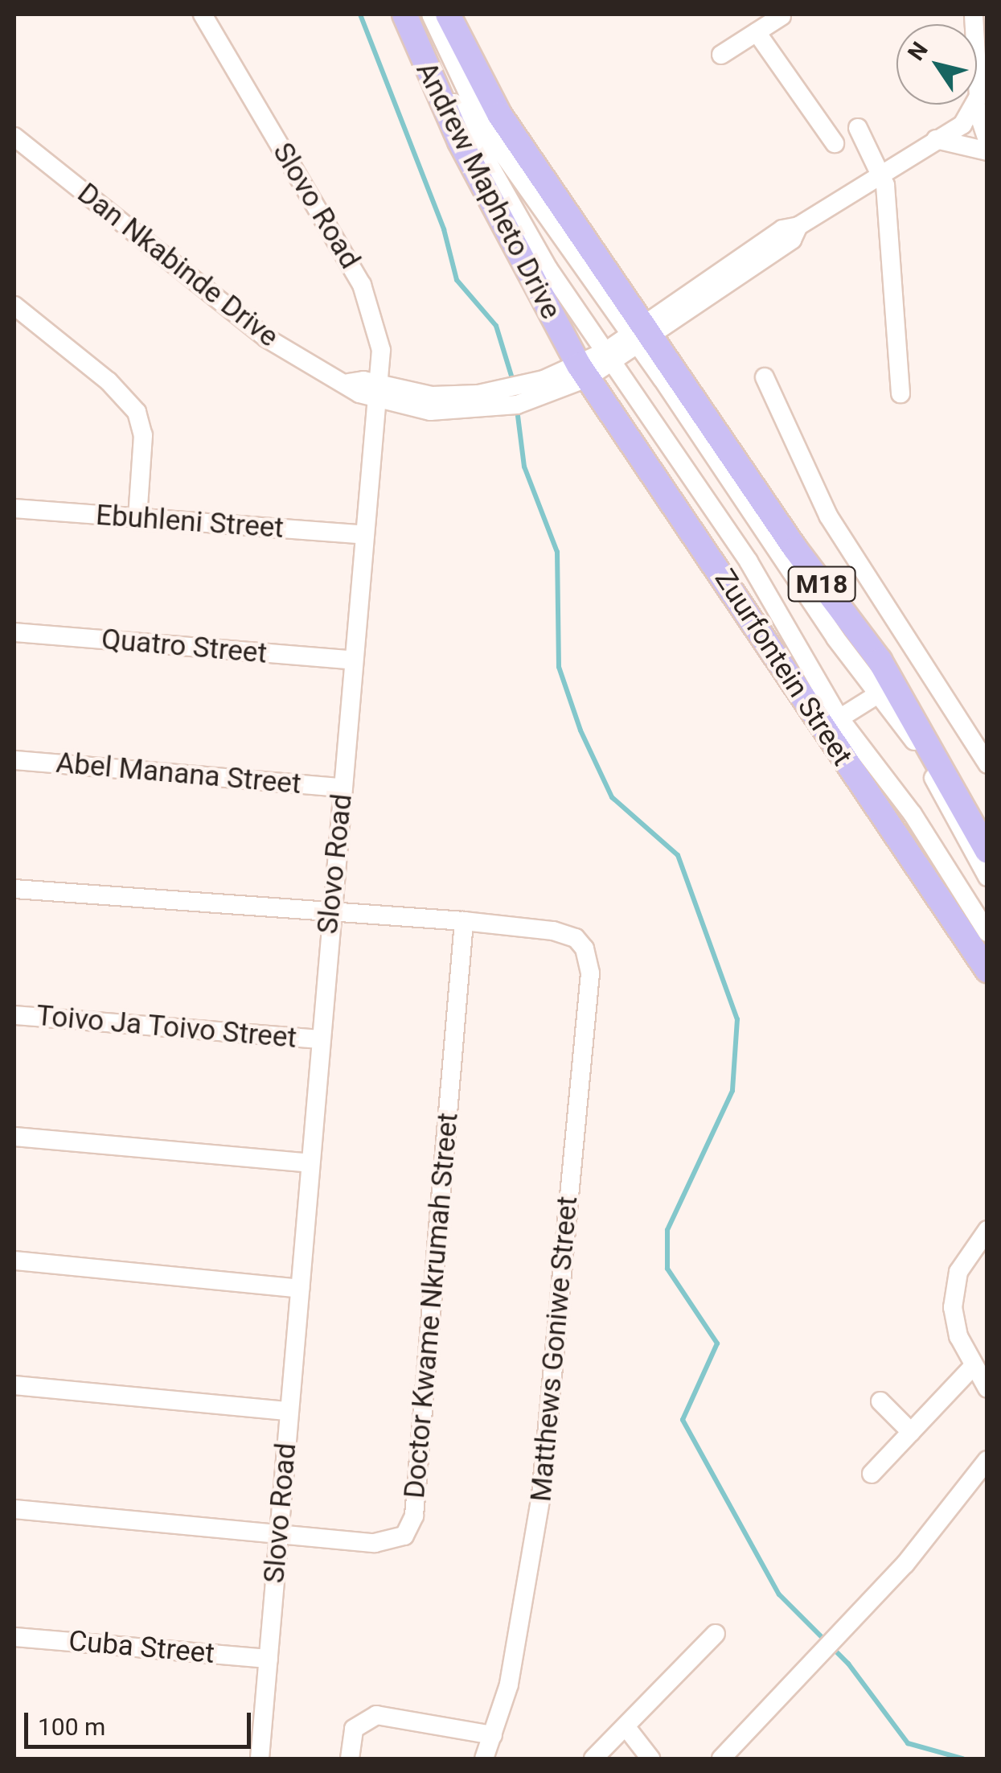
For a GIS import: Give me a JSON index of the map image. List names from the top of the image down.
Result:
{
  "streets": {
    "main road": ["Andrew Mapheto Drive", "M18", "Zuurfontein Street"],
    "street": [
      "Slovo Road",
      "Dan Nkabinde Drive",
      "Ebuhleni Street",
      "Quatro Street",
      "Abel Manana Street",
      "Toivo Ja Toivo Street",
      "Doctor Kwame Nkrumah Street",
      "Matthews Goniwe Street",
      "Cuba Street"
    ]
  },
  "crossings": [
    ["Andrew Mapheto Drive", "Dan Nkabinde Drive"],
    ["Andrew Mapheto Drive", "M18"],
    ["Andrew Mapheto Drive", "Zuurfontein Street"],
    ["Slovo Road", "Dan Nkabinde Drive"],
    ["Slovo Road", "Ebuhleni Street"],
    ["Slovo Road", "Quatro Street"],
    ["Slovo Road", "Abel Manana Street"],
    ["Slovo Road", "Toivo Ja Toivo Street"],
    ["Slovo Road", "Doctor Kwame Nkrumah Street"],
    ["Slovo Road", "Cuba Street"],
    ["Dan Nkabinde Drive", "M18"],
    ["Dan Nkabinde Drive", "Zuurfontein Street"],
    ["Doctor Kwame Nkrumah Street", "Matthews Goniwe Street"]
  ],
  "scale_bar": "100 m",
  "north": "top left"
}
